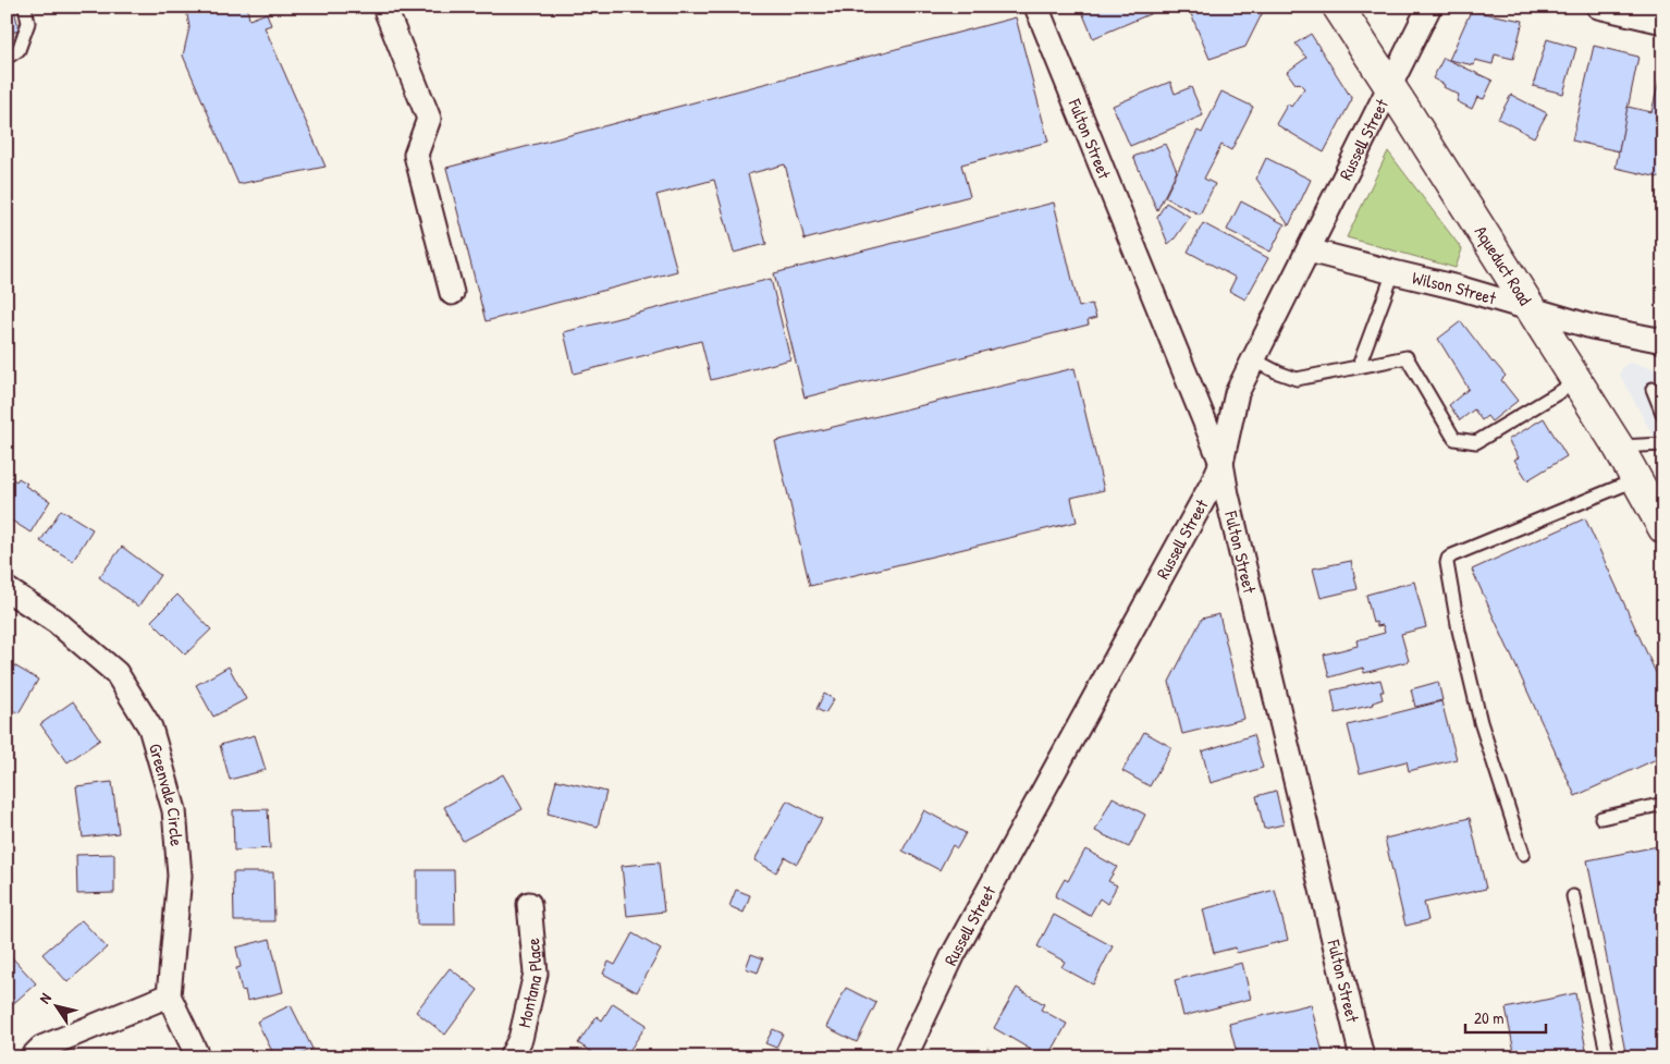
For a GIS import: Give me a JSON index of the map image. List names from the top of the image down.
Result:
{
  "streets": {
    "street": [
      "Russell Street",
      "Fulton Street",
      "Aqueduct Road",
      "Wilson Street",
      "Greenvale Circle",
      "Montana Place"
    ]
  },
  "crossings": [
    ["Russell Street", "Fulton Street"],
    ["Russell Street", "Aqueduct Road"],
    ["Russell Street", "Wilson Street"],
    ["Aqueduct Road", "Wilson Street"]
  ],
  "scale_bar": "20 m",
  "north": "top left"
}
